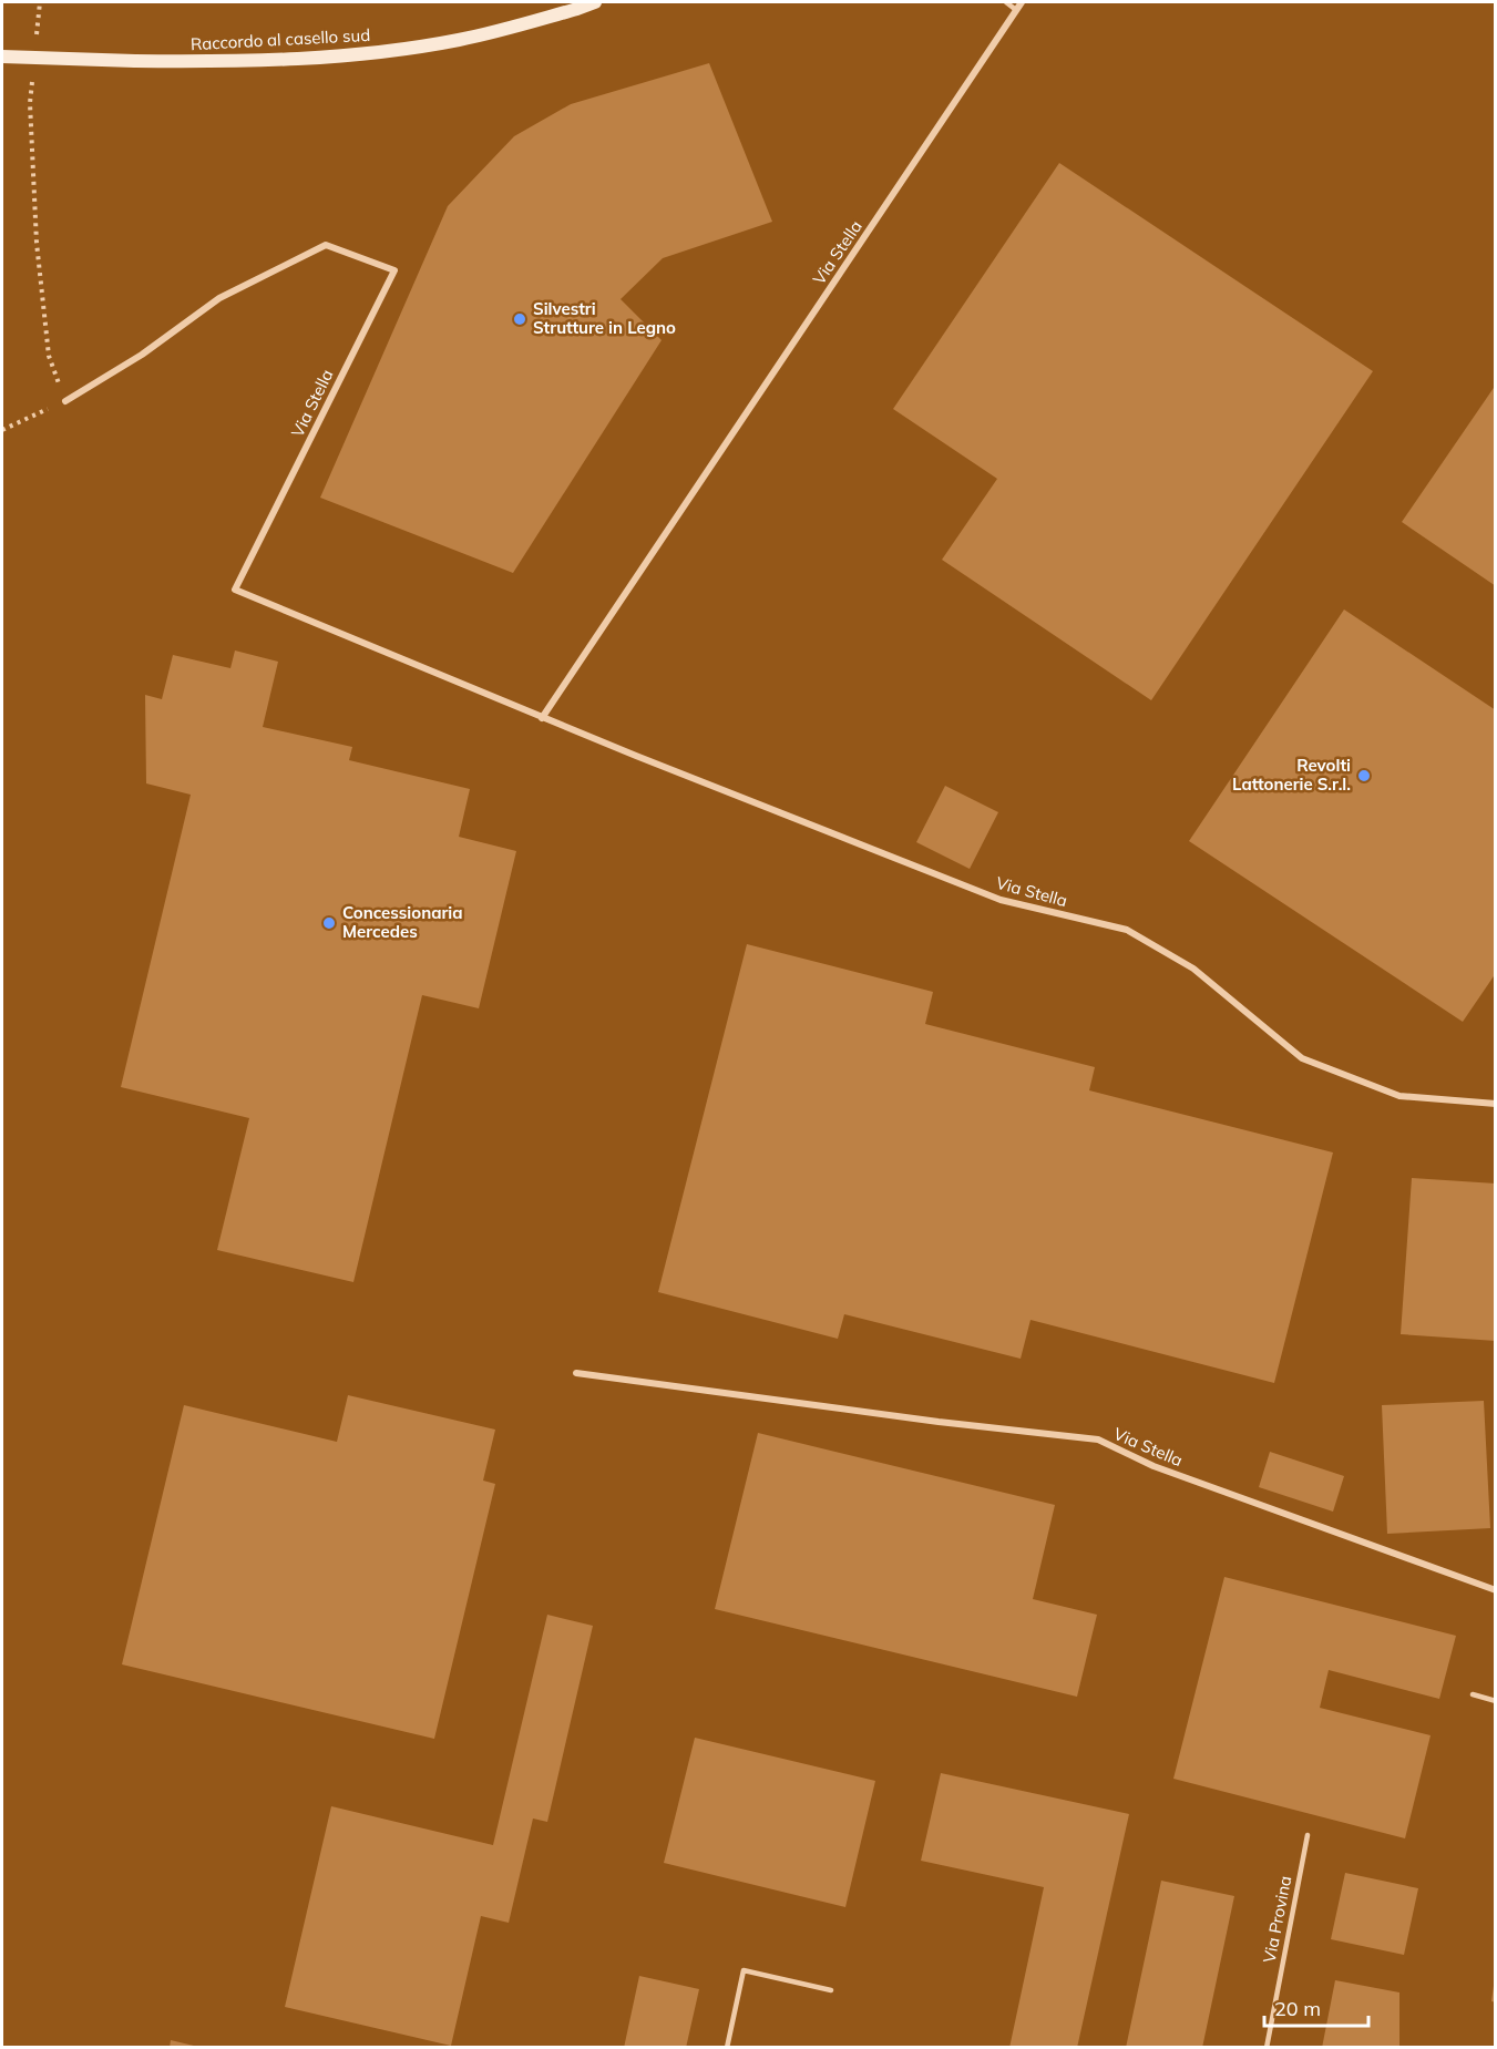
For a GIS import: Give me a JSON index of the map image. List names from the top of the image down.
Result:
{
  "streets": {
    "main road": ["Raccordo al casello sud"],
    "street": ["Via Stella"],
    "lane": ["Via Provina"]
  },
  "places": ["Silvestri Strutture in Legno", "Revolti Lattonerie S.r.l.", "Concessionaria Mercedes"],
  "scale_bar": "20 m"
}
